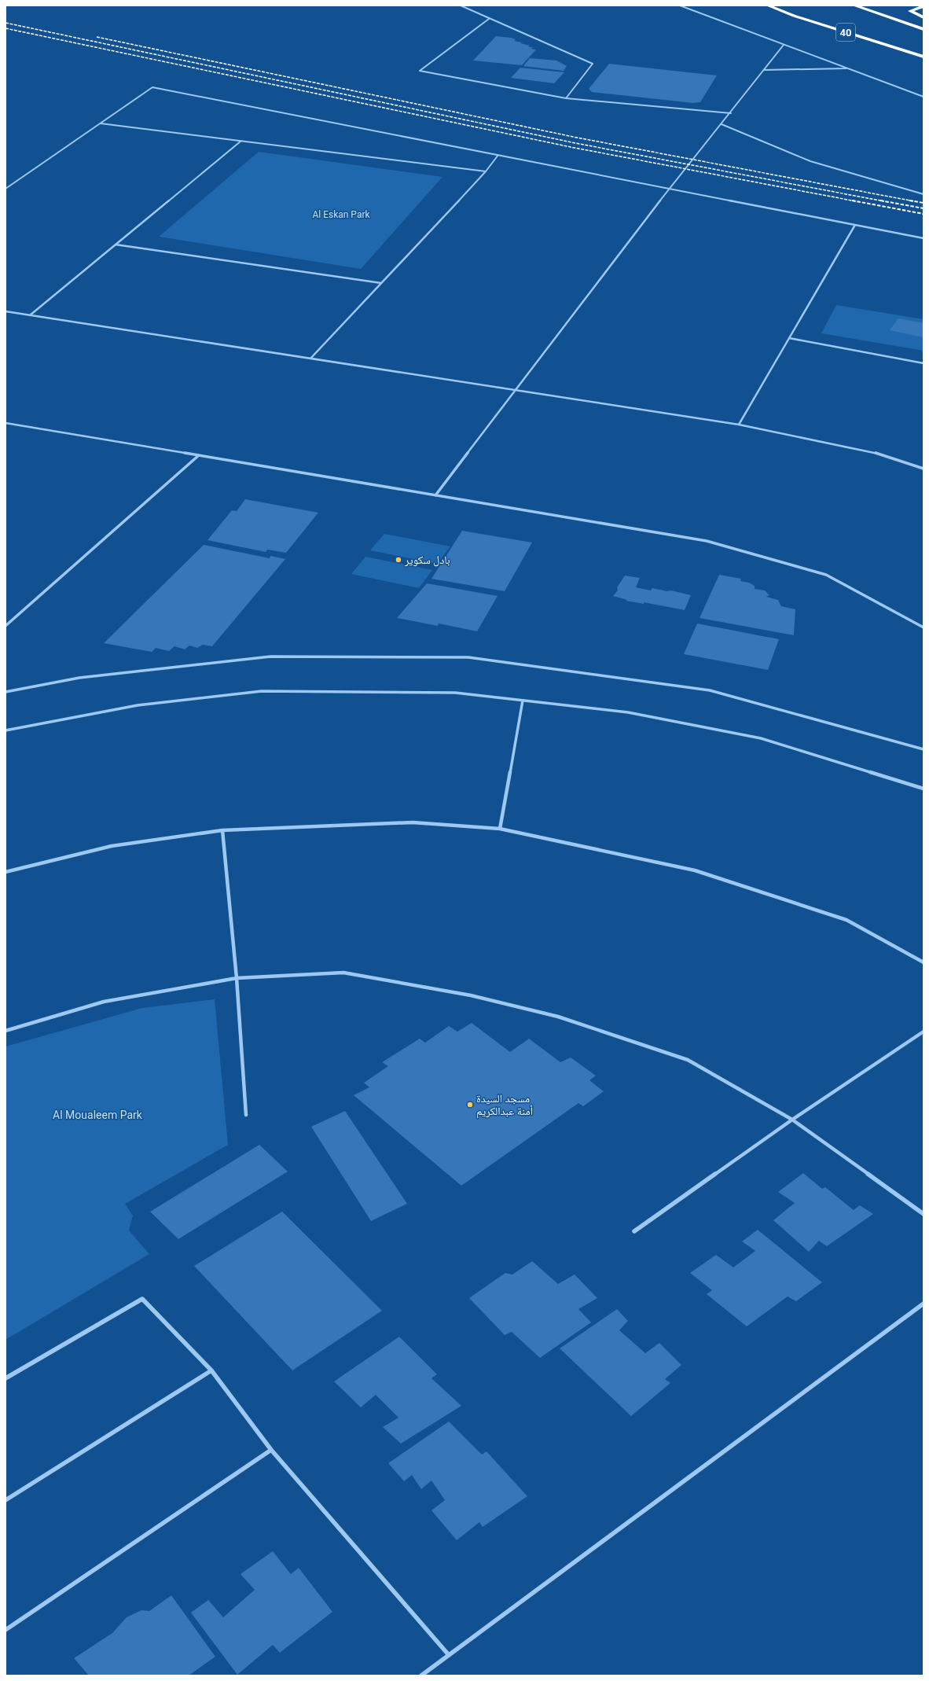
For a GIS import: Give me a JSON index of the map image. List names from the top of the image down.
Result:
{
  "streets": {
    "highway": ["40"]
  },
  "parks": ["Al Eskan Park", "Al Moualeem Park"],
  "places": ["بادل سكوير", "مسجد السيدة أمنة عبدالكريم"]
}
